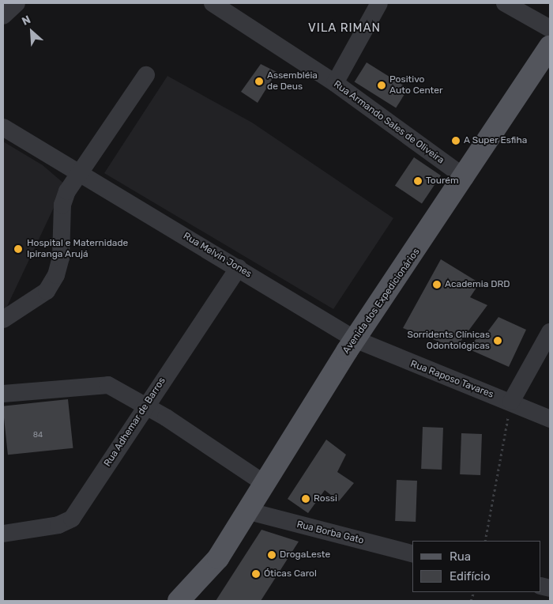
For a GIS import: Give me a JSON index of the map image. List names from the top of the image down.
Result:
{
  "streets": {
    "main road": ["Avenida dos Expedicionários"],
    "street": [
      "Rua Armando Sales de Oliveira",
      "Rua Melvin Jones",
      "Rua Raposo Tavares",
      "Rua Adhemar de Barros",
      "Rua Borba Gato"
    ]
  },
  "crossings": [
    ["Rua Armando Sales de Oliveira", "Avenida dos Expedicionários"],
    ["Rua Melvin Jones", "Avenida dos Expedicionários"],
    ["Rua Melvin Jones", "Rua Raposo Tavares"],
    ["Rua Melvin Jones", "Rua Adhemar de Barros"],
    ["Avenida dos Expedicionários", "Rua Raposo Tavares"],
    ["Avenida dos Expedicionários", "Rua Borba Gato"]
  ],
  "districts": ["VILA RIMAN"],
  "places": [
    "Assembléia de Deus",
    "Positivo Auto Center",
    "A Super Esfiha",
    "Tourém",
    "Hospital e Maternidade Ipiranga Arujá",
    "Academia DRD",
    "Sorridents Clínicas Odontológicas",
    "Rossi",
    "DrogaLeste",
    "Óticas Carol"
  ],
  "house_numbers": ["84"],
  "legend": ["Rua", "Edifício"],
  "north": "top left"
}
